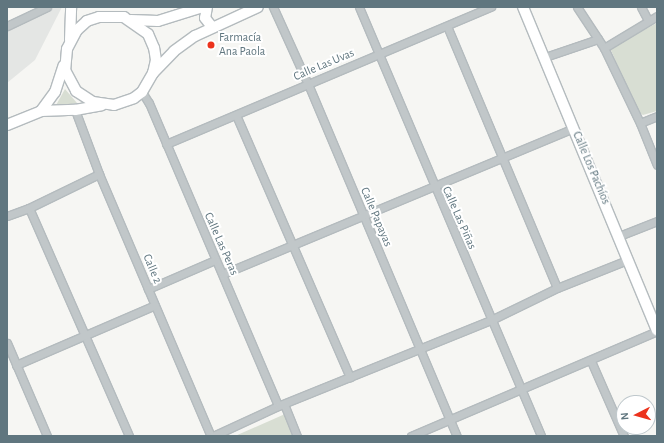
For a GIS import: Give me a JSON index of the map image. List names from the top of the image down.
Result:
{
  "streets": {
    "main road": ["Calle Los Pachíos"],
    "street": [
      "Calle Las Uvas",
      "Calle Papayas",
      "Calle Las Piñas",
      "Calle Las Peras",
      "Calle 2"
    ]
  },
  "crossings": [
    ["Calle Las Uvas", "Calle Papayas"],
    ["Calle Las Uvas", "Calle Las Piñas"],
    ["Calle Las Uvas", "Calle Las Peras"]
  ],
  "places": ["Farmacía Ana Paola"],
  "north": "left"
}
